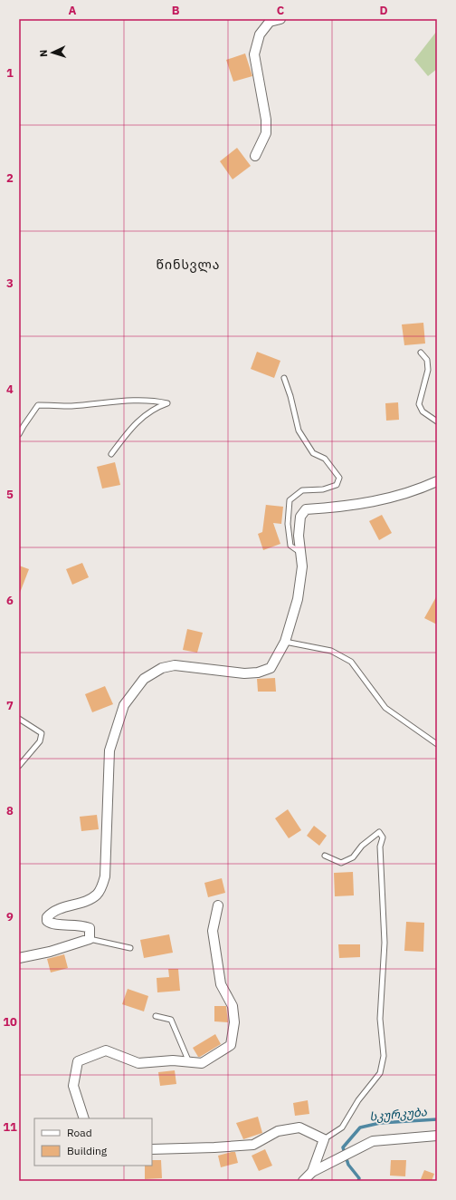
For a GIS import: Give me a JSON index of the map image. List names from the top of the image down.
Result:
{
  "districts": ["წინსვლა"],
  "water": ["სკურკუბა"],
  "legend": ["Road", "Building"],
  "north": "left",
  "grid": {
    "columns": [
      "A",
      "B",
      "C",
      "D"
    ],
    "rows": [
      "1",
      "2",
      "3",
      "4",
      "5",
      "6",
      "7",
      "8",
      "9",
      "10",
      "11"
    ]
  }
}
